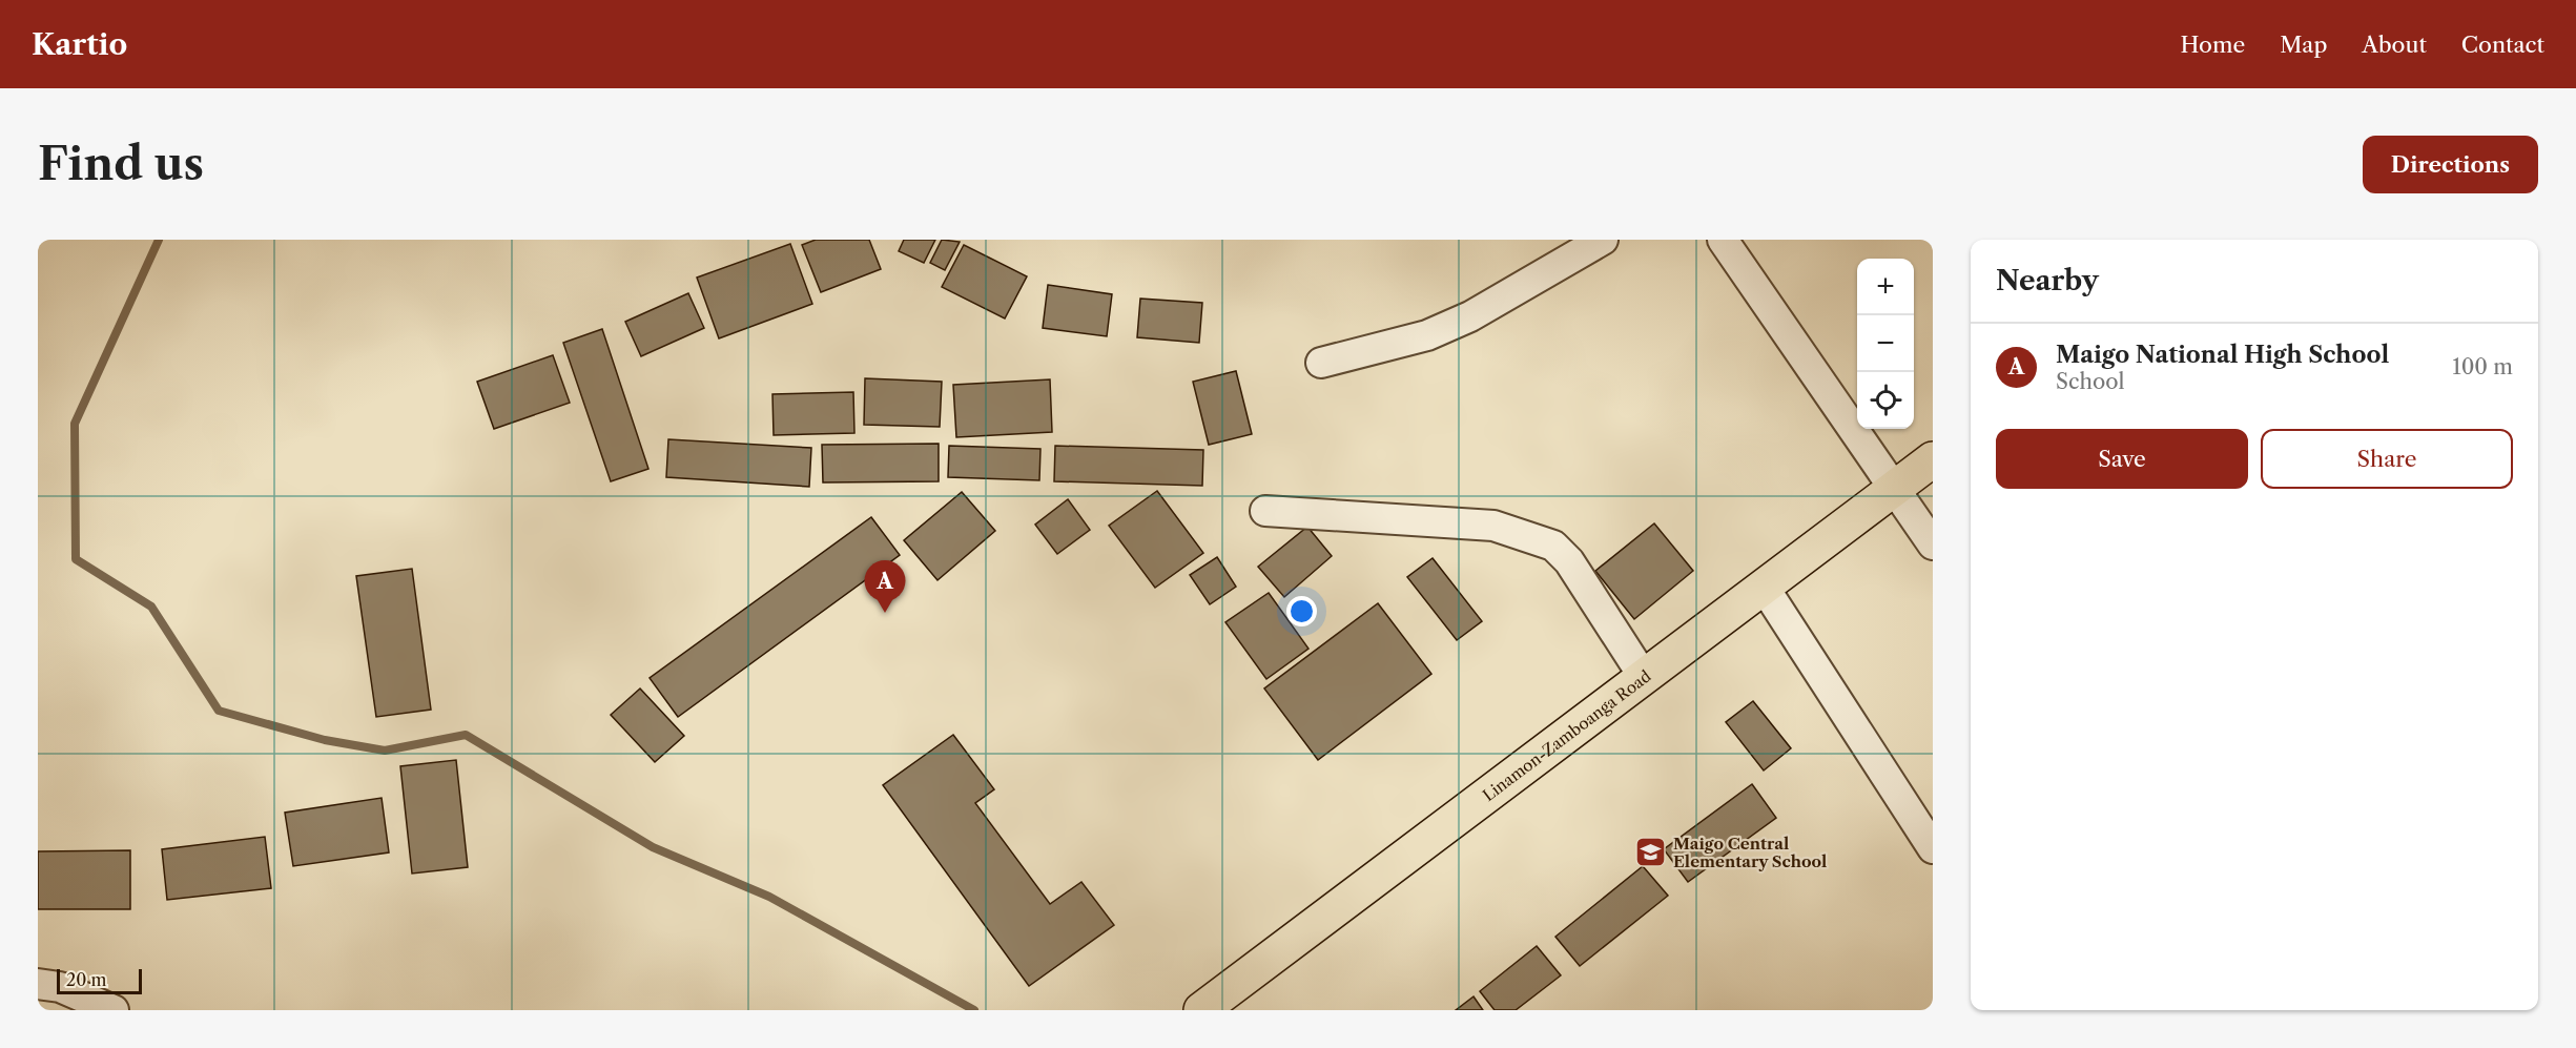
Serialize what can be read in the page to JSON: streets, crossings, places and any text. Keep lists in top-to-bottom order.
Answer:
{
  "streets": {
    "highway": ["Linamon-Zamboanga Road"]
  },
  "places": {
    "school or university": ["Maigo Central Elementary School"]
  },
  "scale_bar": "20 m",
  "page": {
    "header": "Kartio",
    "nav": [
      "Home",
      "Map",
      "About",
      "Contact"
    ],
    "buttons": [
      "Directions",
      ["Save", "Share"]
    ],
    "title": "Find us",
    "heading": "Nearby",
    "map_buttons": ["+", "−"],
    "list": [
      {
        "mark": "A",
        "name": "Maigo National High School",
        "note": "School",
        "value": "100 m"
      }
    ],
    "pins": "A",
    "scale": "20 m"
  }
}
